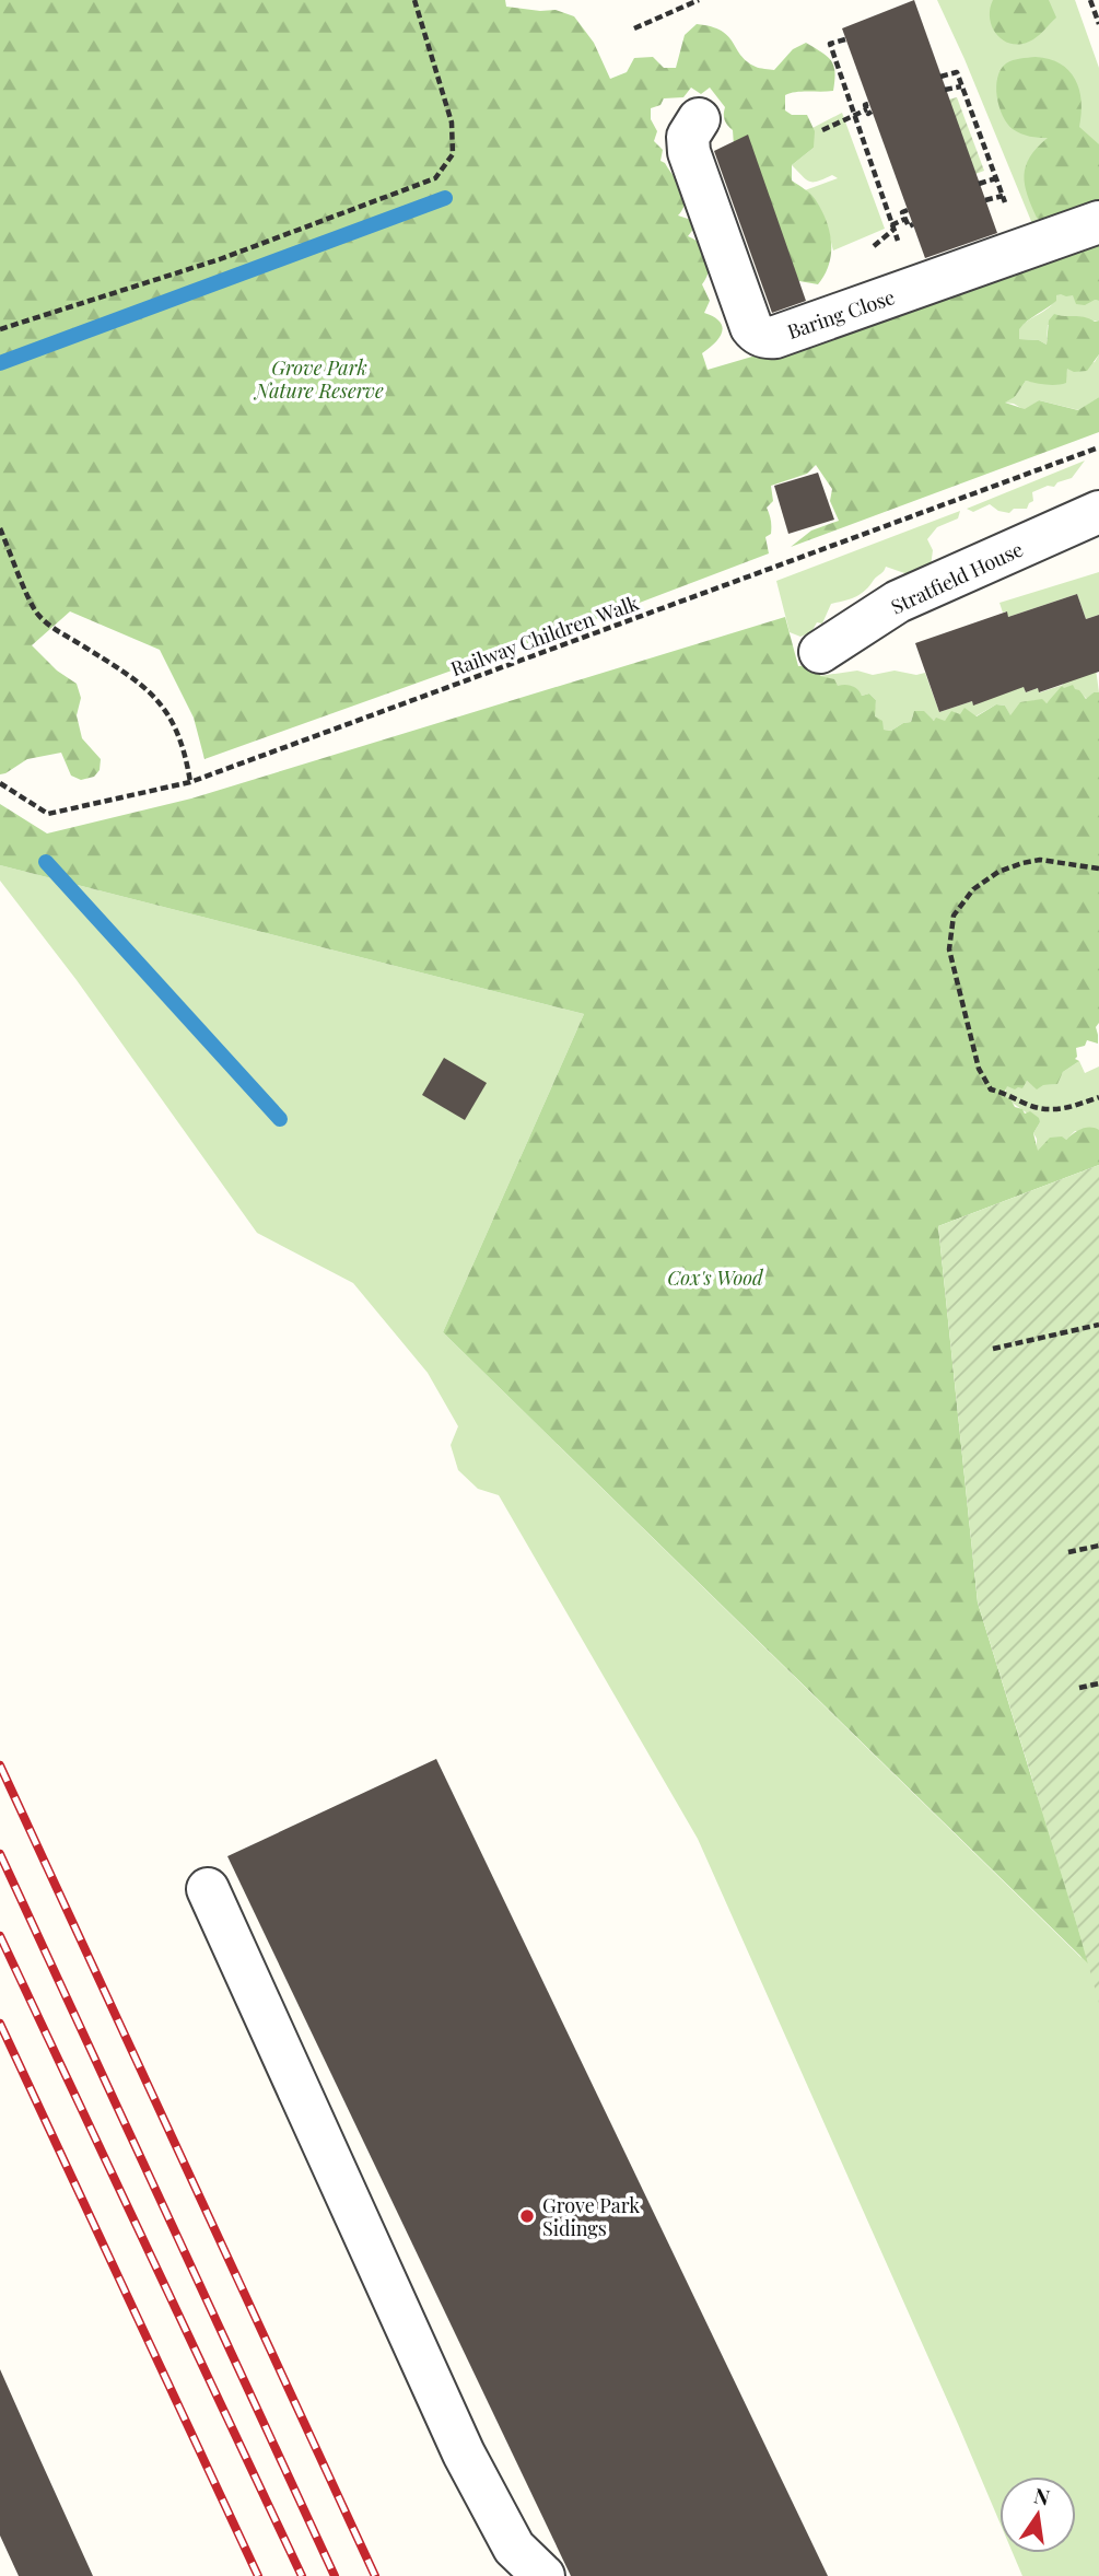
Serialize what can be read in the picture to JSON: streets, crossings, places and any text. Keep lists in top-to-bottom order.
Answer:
{
  "streets": {
    "street": ["Baring Close", "Stratfield House"],
    "path": ["Railway Children Walk"]
  },
  "parks": ["Grove Park Nature Reserve", "Cox's Wood"],
  "places": ["Grove Park Sidings"],
  "north": "top"
}
